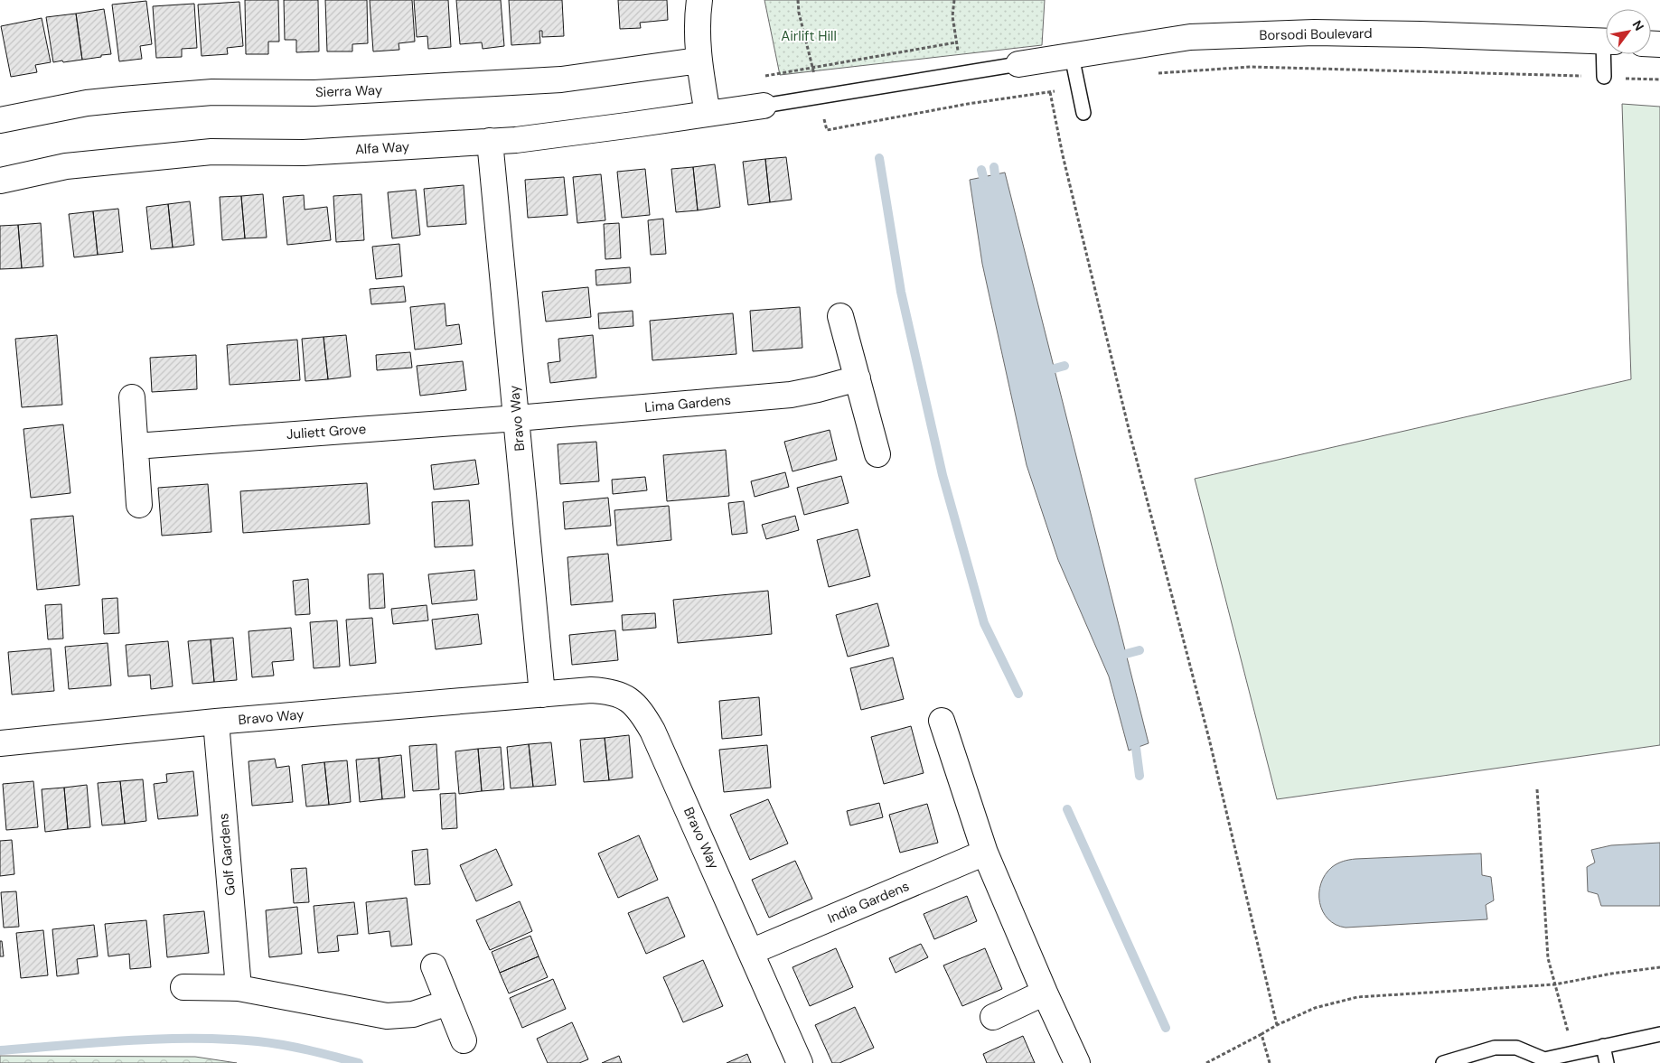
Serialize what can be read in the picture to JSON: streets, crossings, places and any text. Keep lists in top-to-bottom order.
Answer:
{
  "streets": {
    "street": [
      "Borsodi Boulevard",
      "Sierra Way",
      "Alfa Way",
      "Lima Gardens",
      "Bravo Way",
      "Juliett Grove",
      "Golf Gardens",
      "India Gardens"
    ]
  },
  "crossings": [
    ["Alfa Way", "Bravo Way"],
    ["Lima Gardens", "Bravo Way"],
    ["Lima Gardens", "Juliett Grove"],
    ["Bravo Way", "Juliett Grove"],
    ["Bravo Way", "Golf Gardens"],
    ["Bravo Way", "India Gardens"]
  ],
  "parks": ["Airlift Hill"],
  "north": "top right"
}
